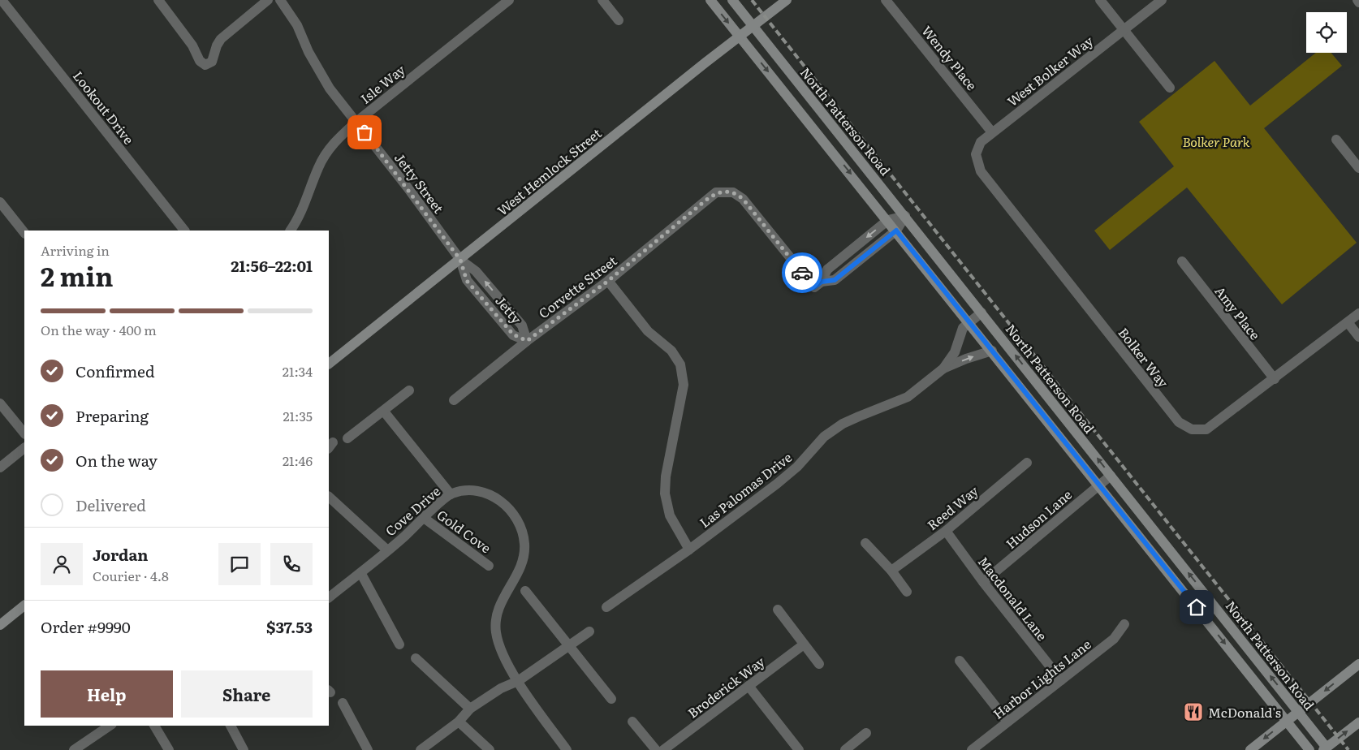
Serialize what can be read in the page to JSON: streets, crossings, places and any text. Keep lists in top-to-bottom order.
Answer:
{
  "streets": {
    "street": [
      "Wendy Place",
      "West Bolker Way",
      "Isle Way",
      "Lookout Drive",
      "North Patterson Road",
      "West Hemlock Street",
      "Jetty Street",
      "Corvette Street",
      "Jetty",
      "Amy Place",
      "Bolker Way",
      "Las Palomas Drive",
      "Reed Way",
      "Cove Drive",
      "Hudson Lane",
      "Gold Cove",
      "Macdonald Lane",
      "Harbor Lights Lane",
      "Broderick Way"
    ]
  },
  "crossings": [
    ["Wendy Place", "West Bolker Way"],
    ["Wendy Place", "Bolker Way"],
    ["West Bolker Way", "Bolker Way"],
    ["Isle Way", "Jetty Street"],
    ["North Patterson Road", "West Hemlock Street"],
    ["North Patterson Road", "Las Palomas Drive"],
    ["North Patterson Road", "Hudson Lane"],
    ["West Hemlock Street", "Jetty Street"],
    ["West Hemlock Street", "Jetty"],
    ["Jetty Street", "Jetty"],
    ["Corvette Street", "Jetty"],
    ["Amy Place", "Bolker Way"],
    ["Reed Way", "Macdonald Lane"],
    ["Cove Drive", "Gold Cove"],
    ["Hudson Lane", "Macdonald Lane"],
    ["Macdonald Lane", "Harbor Lights Lane"]
  ],
  "parks": ["Bolker Park"],
  "places": {
    "restaurant": ["McDonald's"]
  },
  "page": {
    "heading": ["2 min", "Arriving in", "21:56–22:01"],
    "panel": [
      "Jordan",
      "Courier · 4.8",
      "Order #9990",
      "$37.53"
    ],
    "bar": "On the way · 400 m",
    "list": [
      ["Confirmed", "21:34"],
      ["Preparing", "21:35"],
      ["On the way", "21:46"],
      "Delivered"
    ],
    "buttons": ["Help", "Share"]
  }
}
